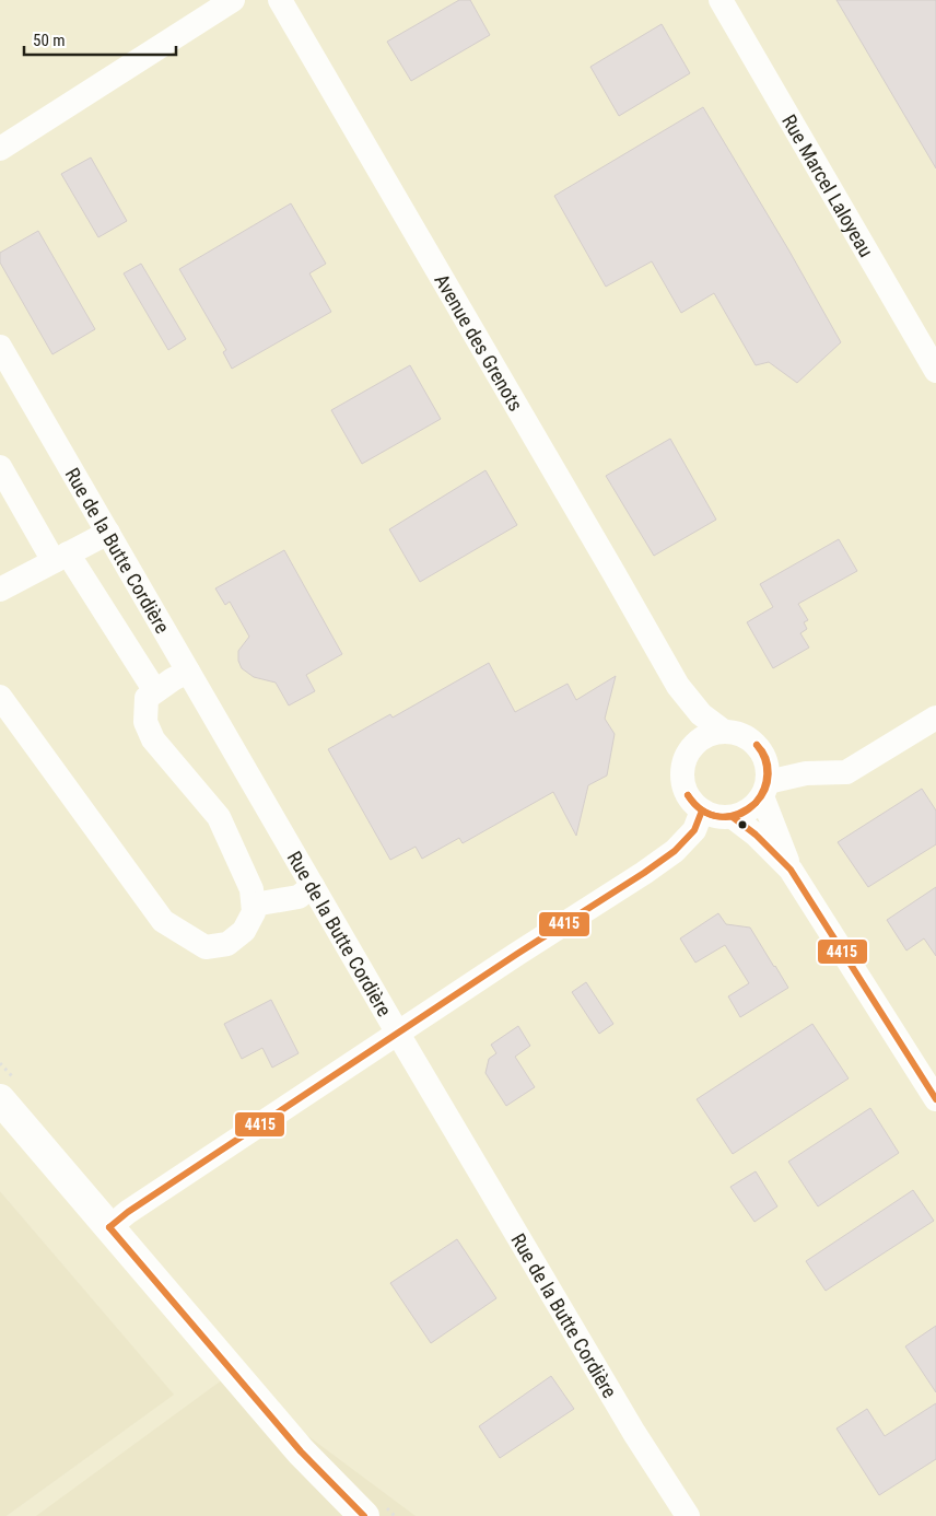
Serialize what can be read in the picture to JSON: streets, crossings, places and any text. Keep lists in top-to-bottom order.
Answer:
{
  "streets": {
    "street": ["Rue Marcel Laloyeau", "Avenue des Grenots", "Rue de la Butte Cordière"]
  },
  "lines": ["transit line 4415"],
  "scale_bar": "50 m"
}
